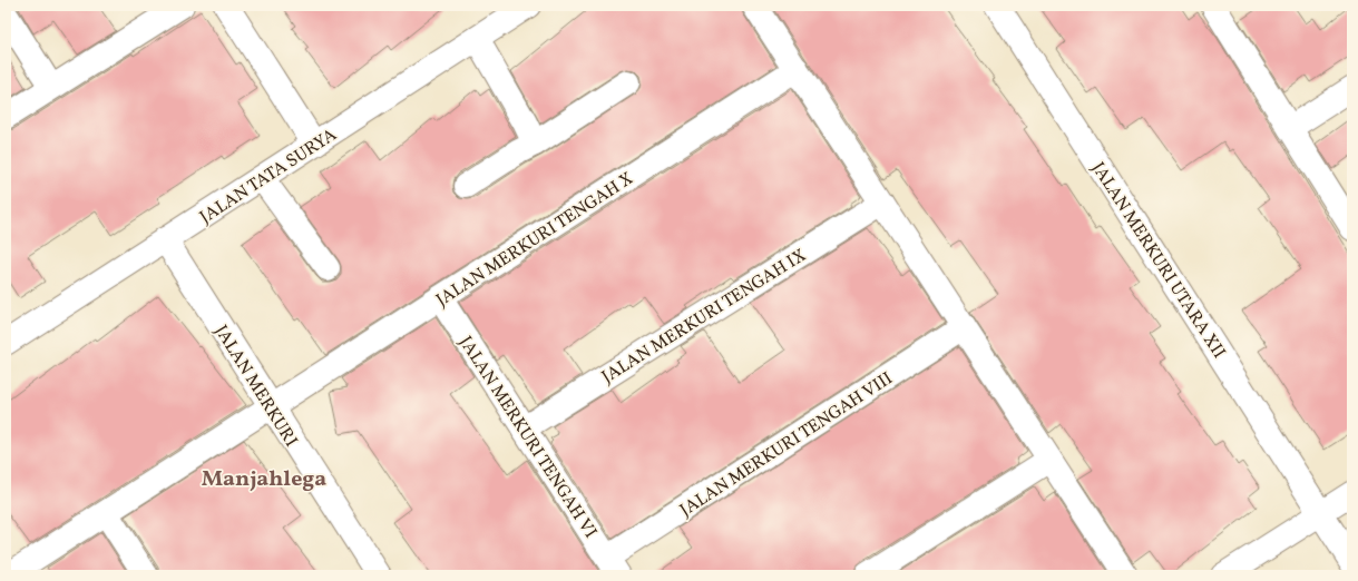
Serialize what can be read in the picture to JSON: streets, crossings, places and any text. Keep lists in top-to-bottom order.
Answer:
{
  "streets": {
    "street": [
      "JALAN TATA SURYA",
      "JALAN MERKURI TENGAH X",
      "JALAN MERKURI UTARA XII",
      "JALAN MERKURI TENGAH IX",
      "JALAN MERKURI",
      "JALAN MERKURI TENGAH VI",
      "JALAN MERKURI TENGAH VIII"
    ]
  },
  "crossings": [
    ["JALAN TATA SURYA", "JALAN MERKURI"],
    ["JALAN MERKURI TENGAH X", "JALAN MERKURI"],
    ["JALAN MERKURI TENGAH X", "JALAN MERKURI TENGAH VI"],
    ["JALAN MERKURI TENGAH IX", "JALAN MERKURI TENGAH VI"],
    ["JALAN MERKURI TENGAH VI", "JALAN MERKURI TENGAH VIII"]
  ],
  "districts": ["Manjahlega"]
}
